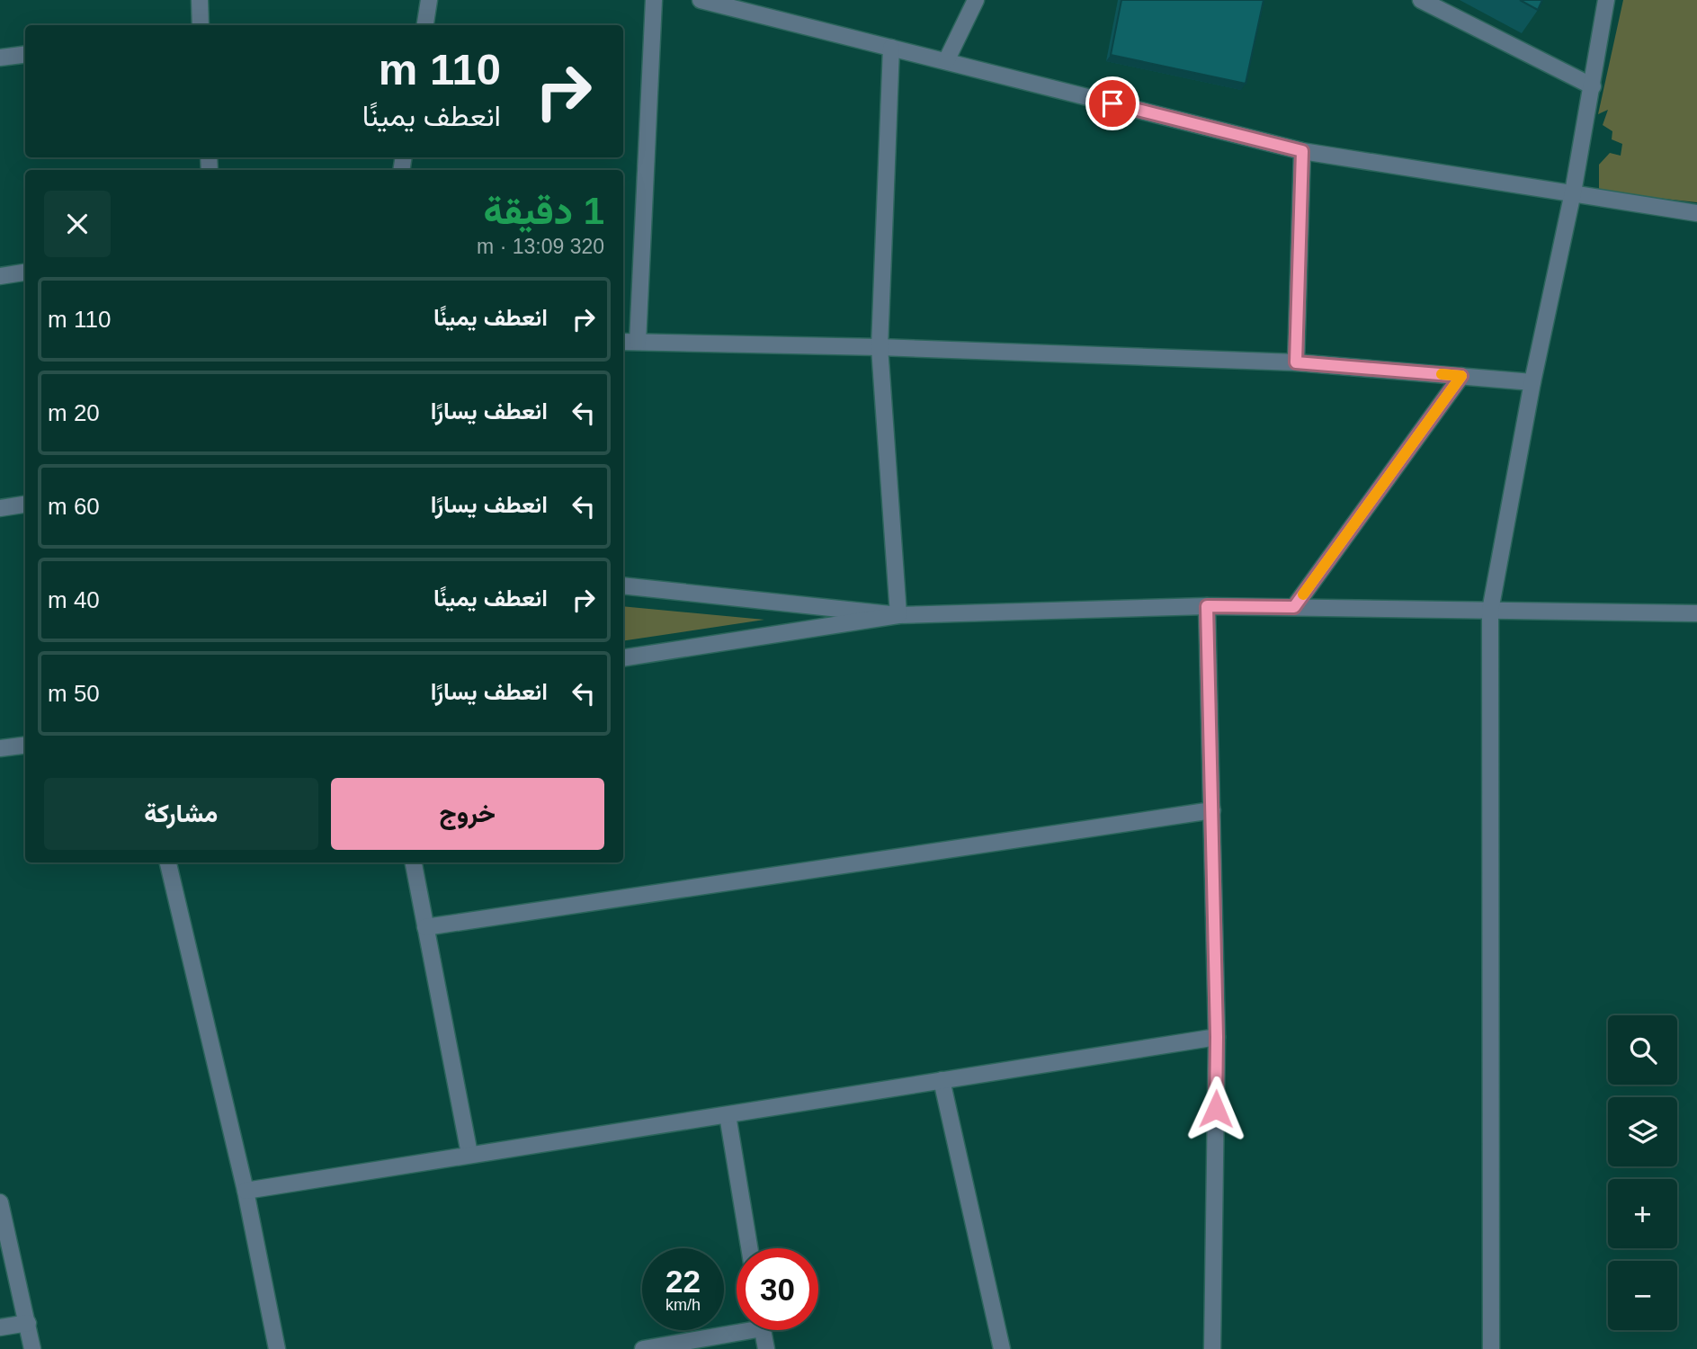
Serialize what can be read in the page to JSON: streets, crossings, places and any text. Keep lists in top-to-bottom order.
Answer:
{
  "page": {
    "turn": ["110 m", "انعطف يمينًا"],
    "heading": ["1 دقيقة", "320 m · 13:09"],
    "list": [
      {
        "name": "انعطف يمينًا",
        "value": "110 m"
      },
      {
        "name": "انعطف يسارًا",
        "value": "20 m"
      },
      {
        "name": "انعطف يسارًا",
        "value": "60 m"
      },
      {
        "name": "انعطف يمينًا",
        "value": "40 m"
      },
      {
        "name": "انعطف يسارًا",
        "value": "50 m"
      }
    ],
    "buttons": ["خروج", "مشاركة"],
    "map_buttons": ["+", "−"],
    "speed": "22 km/h",
    "limit": "30"
  }
}
